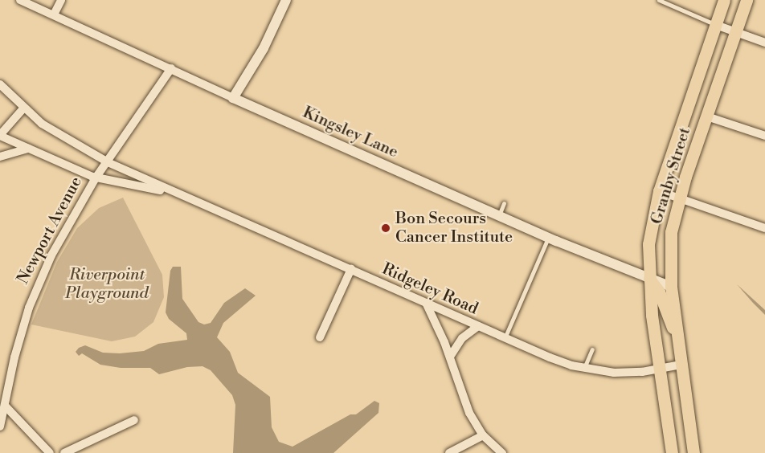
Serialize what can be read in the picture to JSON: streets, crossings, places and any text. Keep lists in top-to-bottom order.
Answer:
{
  "streets": {
    "main road": ["Granby Street"],
    "street": ["Kingsley Lane", "Newport Avenue", "Ridgeley Road"]
  },
  "crossings": [
    ["Kingsley Lane", "Granby Street"],
    ["Kingsley Lane", "Newport Avenue"],
    ["Granby Street", "Ridgeley Road"],
    ["Newport Avenue", "Ridgeley Road"]
  ],
  "parks": ["Riverpoint Playground"],
  "places": ["Bon Secours Cancer Institute"]
}
